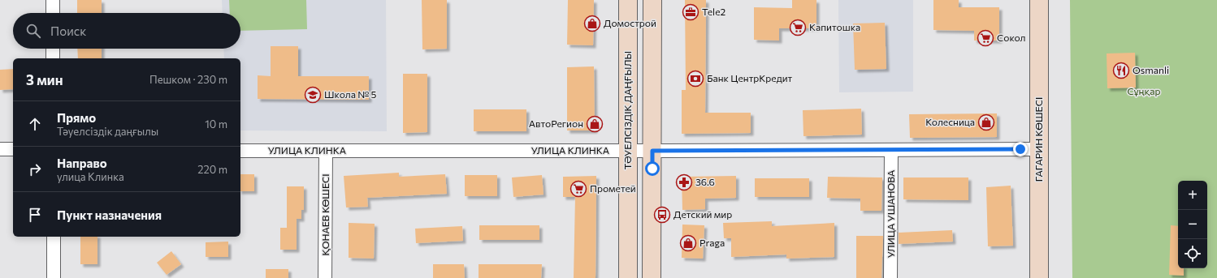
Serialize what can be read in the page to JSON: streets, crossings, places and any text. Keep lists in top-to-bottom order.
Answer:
{
  "streets": {
    "street": [
      "ТӘУЕЛСІЗДІК ДАҢҒЫЛЫ",
      "ГАГАРИН КӨШЕСІ",
      "УЛИЦА КЛИНКА",
      "УЛИЦА УШАНОВА",
      "ҚОНАЕВ КӨШЕСІ"
    ]
  },
  "crossings": [
    ["ТӘУЕЛСІЗДІК ДАҢҒЫЛЫ", "УЛИЦА КЛИНКА"],
    ["ГАГАРИН КӨШЕСІ", "УЛИЦА КЛИНКА"],
    ["УЛИЦА КЛИНКА", "УЛИЦА УШАНОВА"],
    ["УЛИЦА КЛИНКА", "ҚОНАЕВ КӨШЕСІ"]
  ],
  "parks": ["Сұңқар"],
  "places": {
    "office": ["Tele2"],
    "shop": [
      "Домострой",
      "Колесница",
      "АвтоРегион",
      "Praga"
    ],
    "supermarket": ["Капитошка", "Сокол", "Прометей"],
    "restaurant": ["Osmanli"],
    "bank": ["Банк ЦентрКредит"],
    "school or university": ["Школа № 5"],
    "pharmacy": ["36.6"],
    "bus stop": ["Детский мир"]
  },
  "page": {
    "search": "Поиск",
    "heading": ["3 мин", "Пешком · 230 m"],
    "list": [
      ["Прямо", "Тәуелсіздік даңғылы", "10 m"],
      ["Направо", "улица Клинка", "220 m"],
      "Пункт назначения"
    ],
    "map_buttons": ["+", "−"]
  }
}
